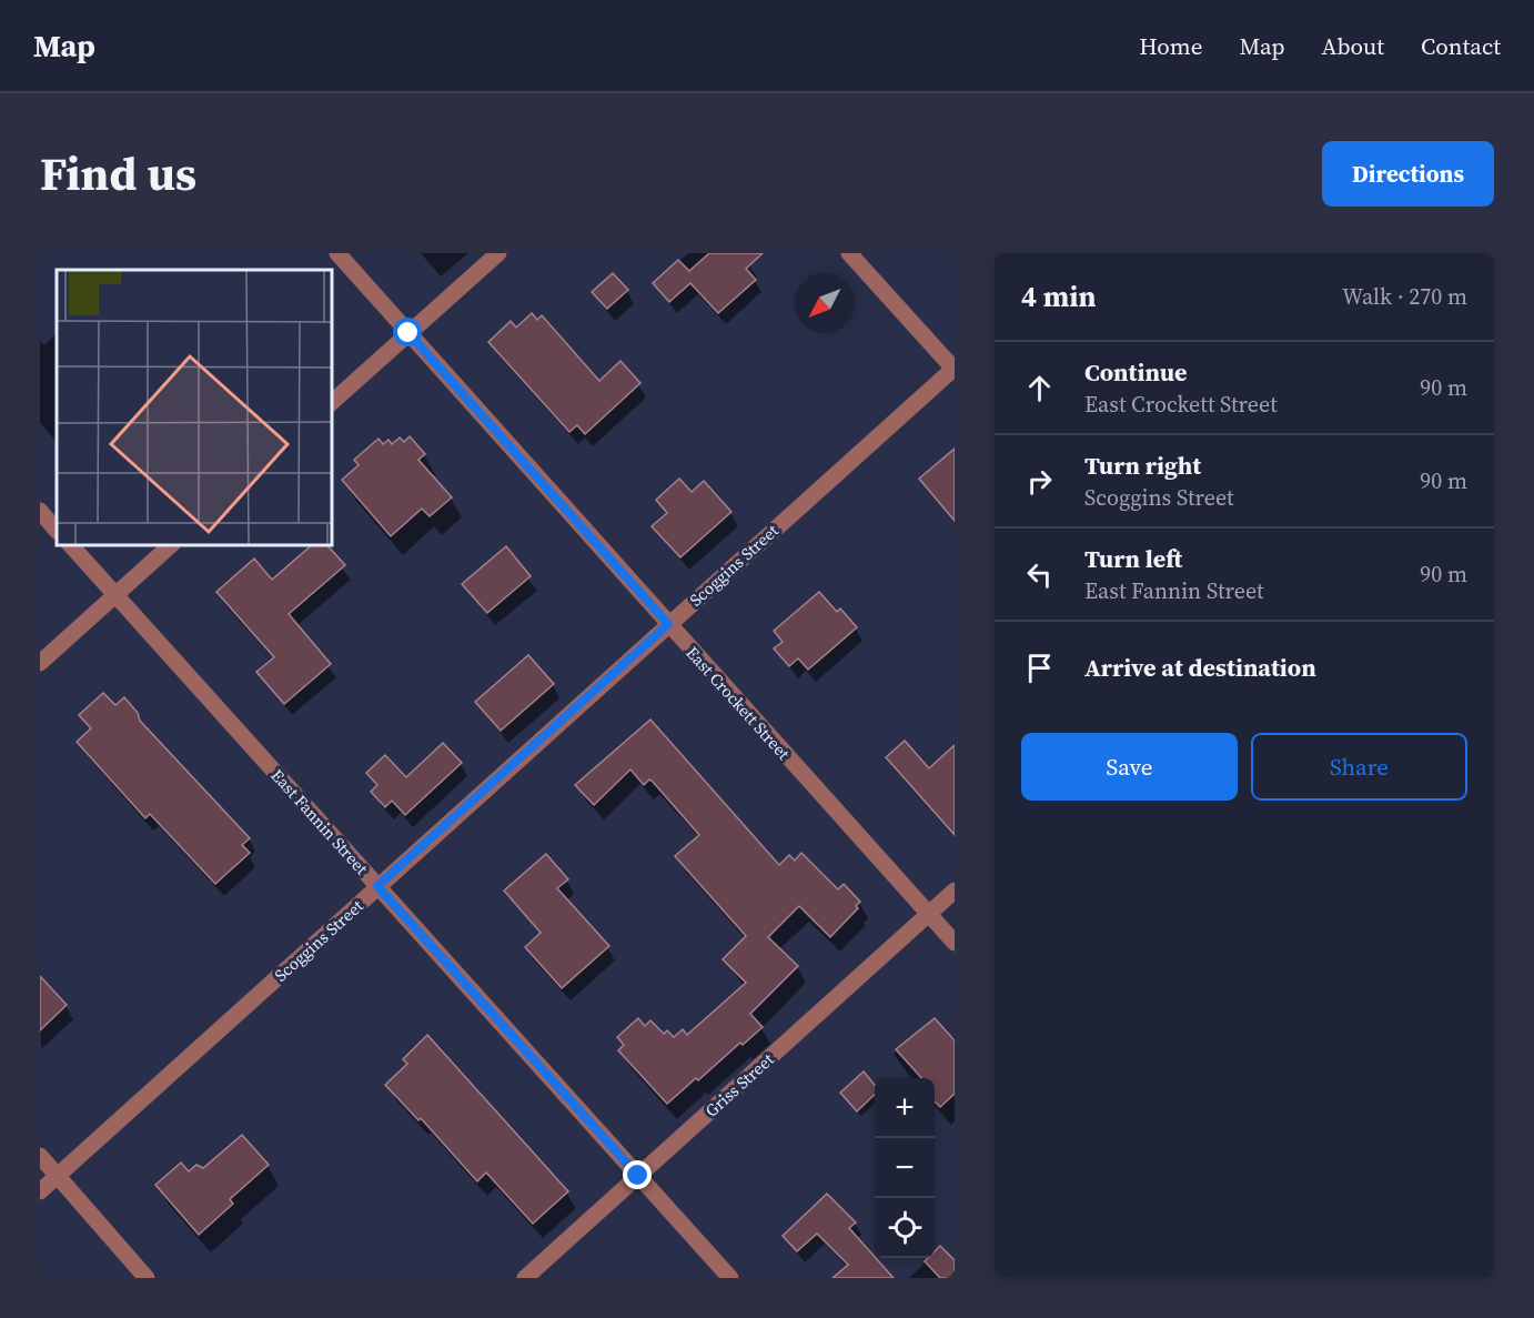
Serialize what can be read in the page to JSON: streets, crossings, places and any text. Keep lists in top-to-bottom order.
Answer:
{
  "streets": {
    "street": [
      "Scoggins Street",
      "East Crockett Street",
      "East Fannin Street",
      "Griss Street"
    ]
  },
  "crossings": [
    ["Scoggins Street", "East Crockett Street"],
    ["Scoggins Street", "East Fannin Street"],
    ["East Crockett Street", "Griss Street"],
    ["East Fannin Street", "Griss Street"]
  ],
  "north": "bottom left",
  "page": {
    "header": "Map",
    "nav": [
      "Home",
      "Map",
      "About",
      "Contact"
    ],
    "title": "Find us",
    "buttons": [
      "Directions",
      ["Save", "Share"]
    ],
    "heading": ["4 min", "Walk · 270 m"],
    "list": [
      ["Continue", "East Crockett Street", "90 m"],
      ["Turn right", "Scoggins Street", "90 m"],
      ["Turn left", "East Fannin Street", "90 m"],
      "Arrive at destination"
    ],
    "map_buttons": ["+", "−"]
  }
}
